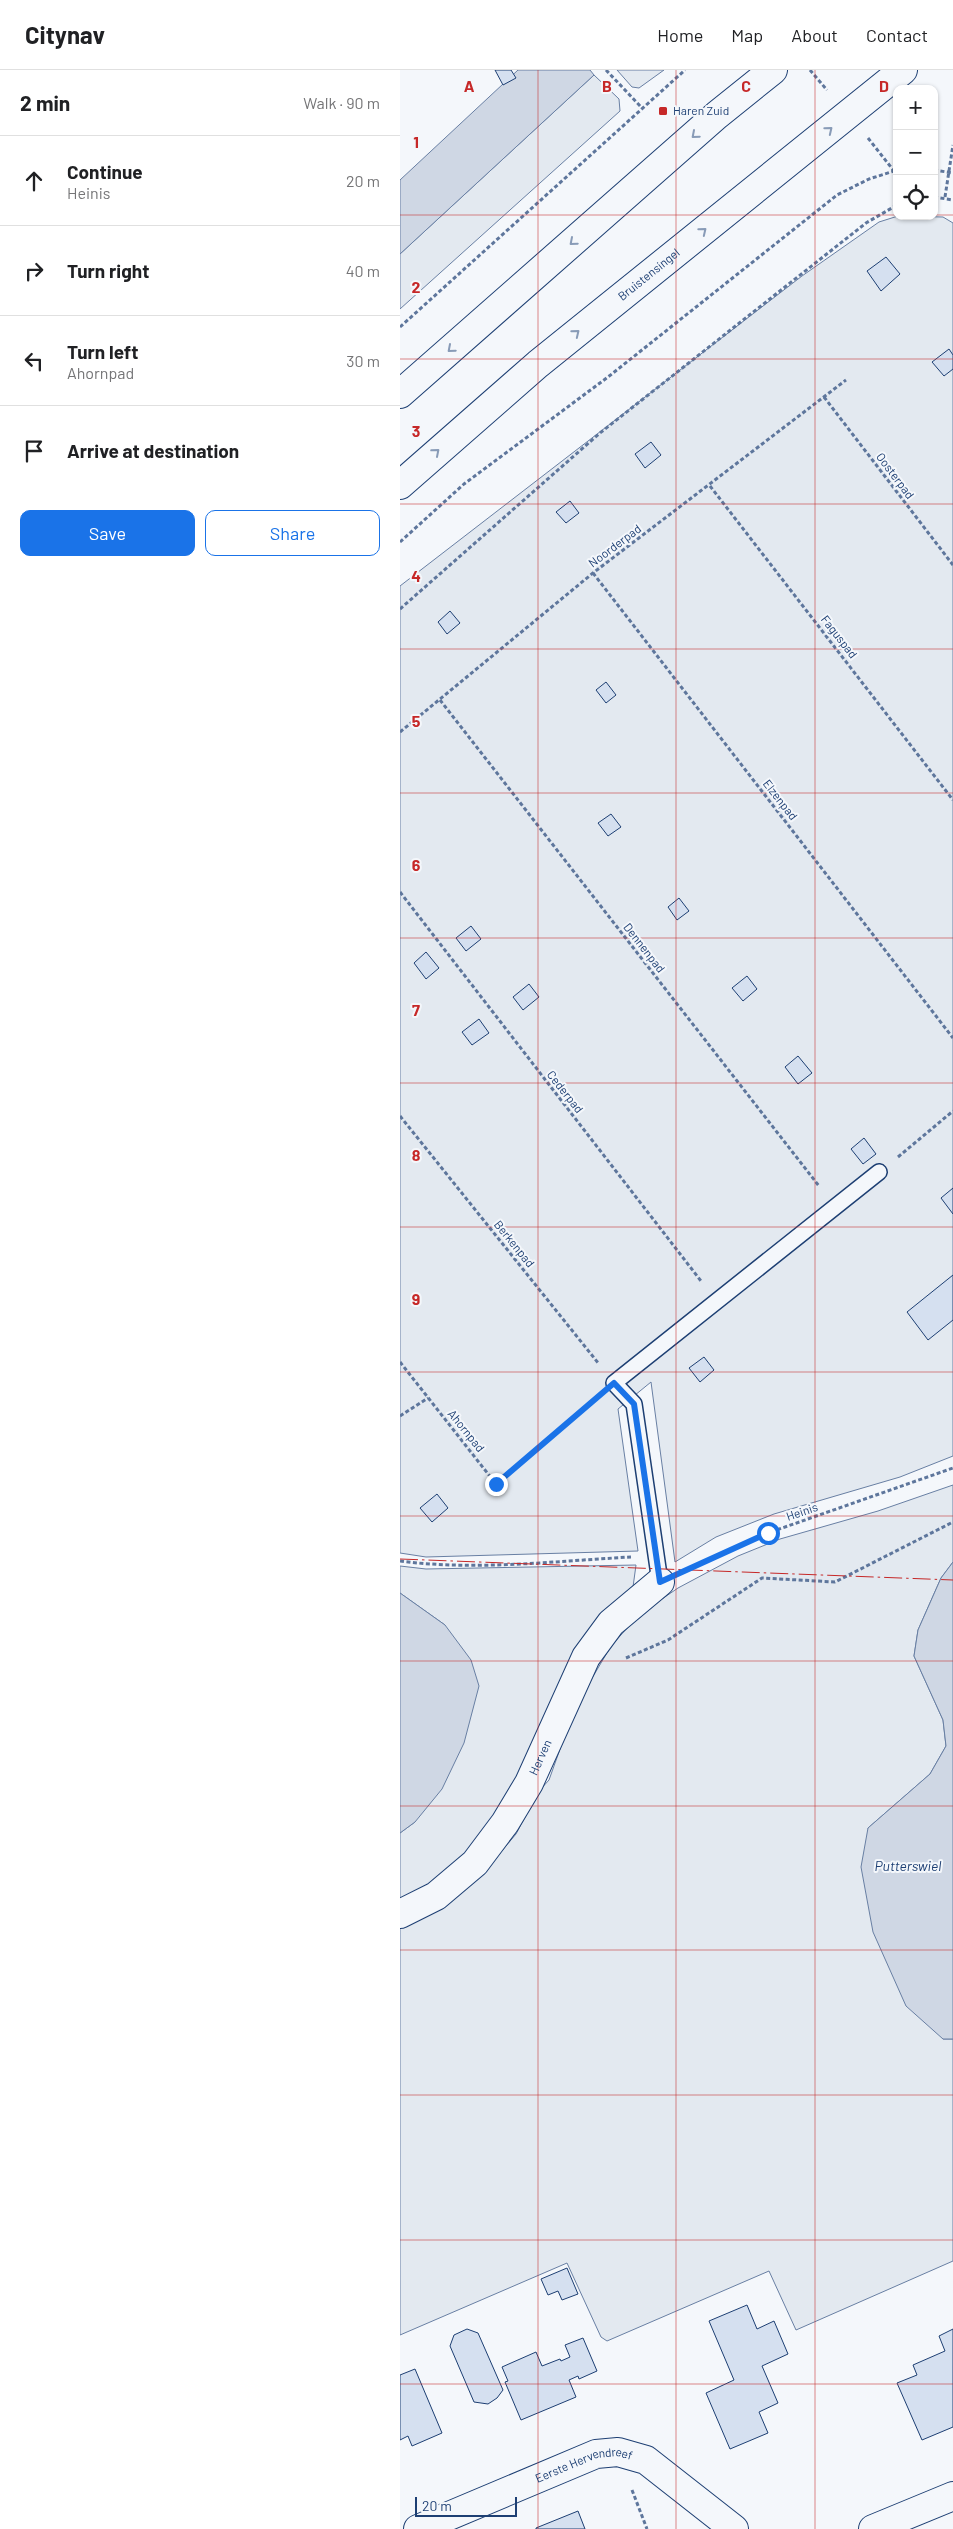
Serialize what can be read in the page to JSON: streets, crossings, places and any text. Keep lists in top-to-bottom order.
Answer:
{
  "streets": {
    "main road": ["Bruistensingel", "Herven", "Eerste Hervendreef"],
    "path": [
      "Oosterpad",
      "Noorderpad",
      "Faguspad",
      "Elzenpad",
      "Dennenpad",
      "Cederpad",
      "Berkenpad",
      "Ahornpad",
      "Heinis"
    ]
  },
  "crossings": [
    ["Oosterpad", "Noorderpad"],
    ["Noorderpad", "Faguspad"],
    ["Noorderpad", "Elzenpad"],
    ["Noorderpad", "Dennenpad"],
    ["Berkenpad", "Ahornpad"],
    ["Heinis", "Herven"]
  ],
  "water": ["Putterswiel"],
  "places": {
    "transit": ["Haren Zuid"]
  },
  "scale_bar": "20 m",
  "page": {
    "header": "Citynav",
    "nav": [
      "Home",
      "Map",
      "About",
      "Contact"
    ],
    "heading": ["2 min", "Walk · 90 m"],
    "map_buttons": ["+", "−"],
    "list": [
      ["Continue", "Heinis", "20 m"],
      ["Turn right", "40 m"],
      ["Turn left", "Ahornpad", "30 m"],
      "Arrive at destination"
    ],
    "buttons": ["Save", "Share"],
    "scale": "20 m"
  },
  "grid": {
    "columns": [
      "A",
      "B",
      "C",
      "D"
    ],
    "rows": [
      "1",
      "2",
      "3",
      "4",
      "5",
      "6",
      "7",
      "8",
      "9"
    ]
  }
}
